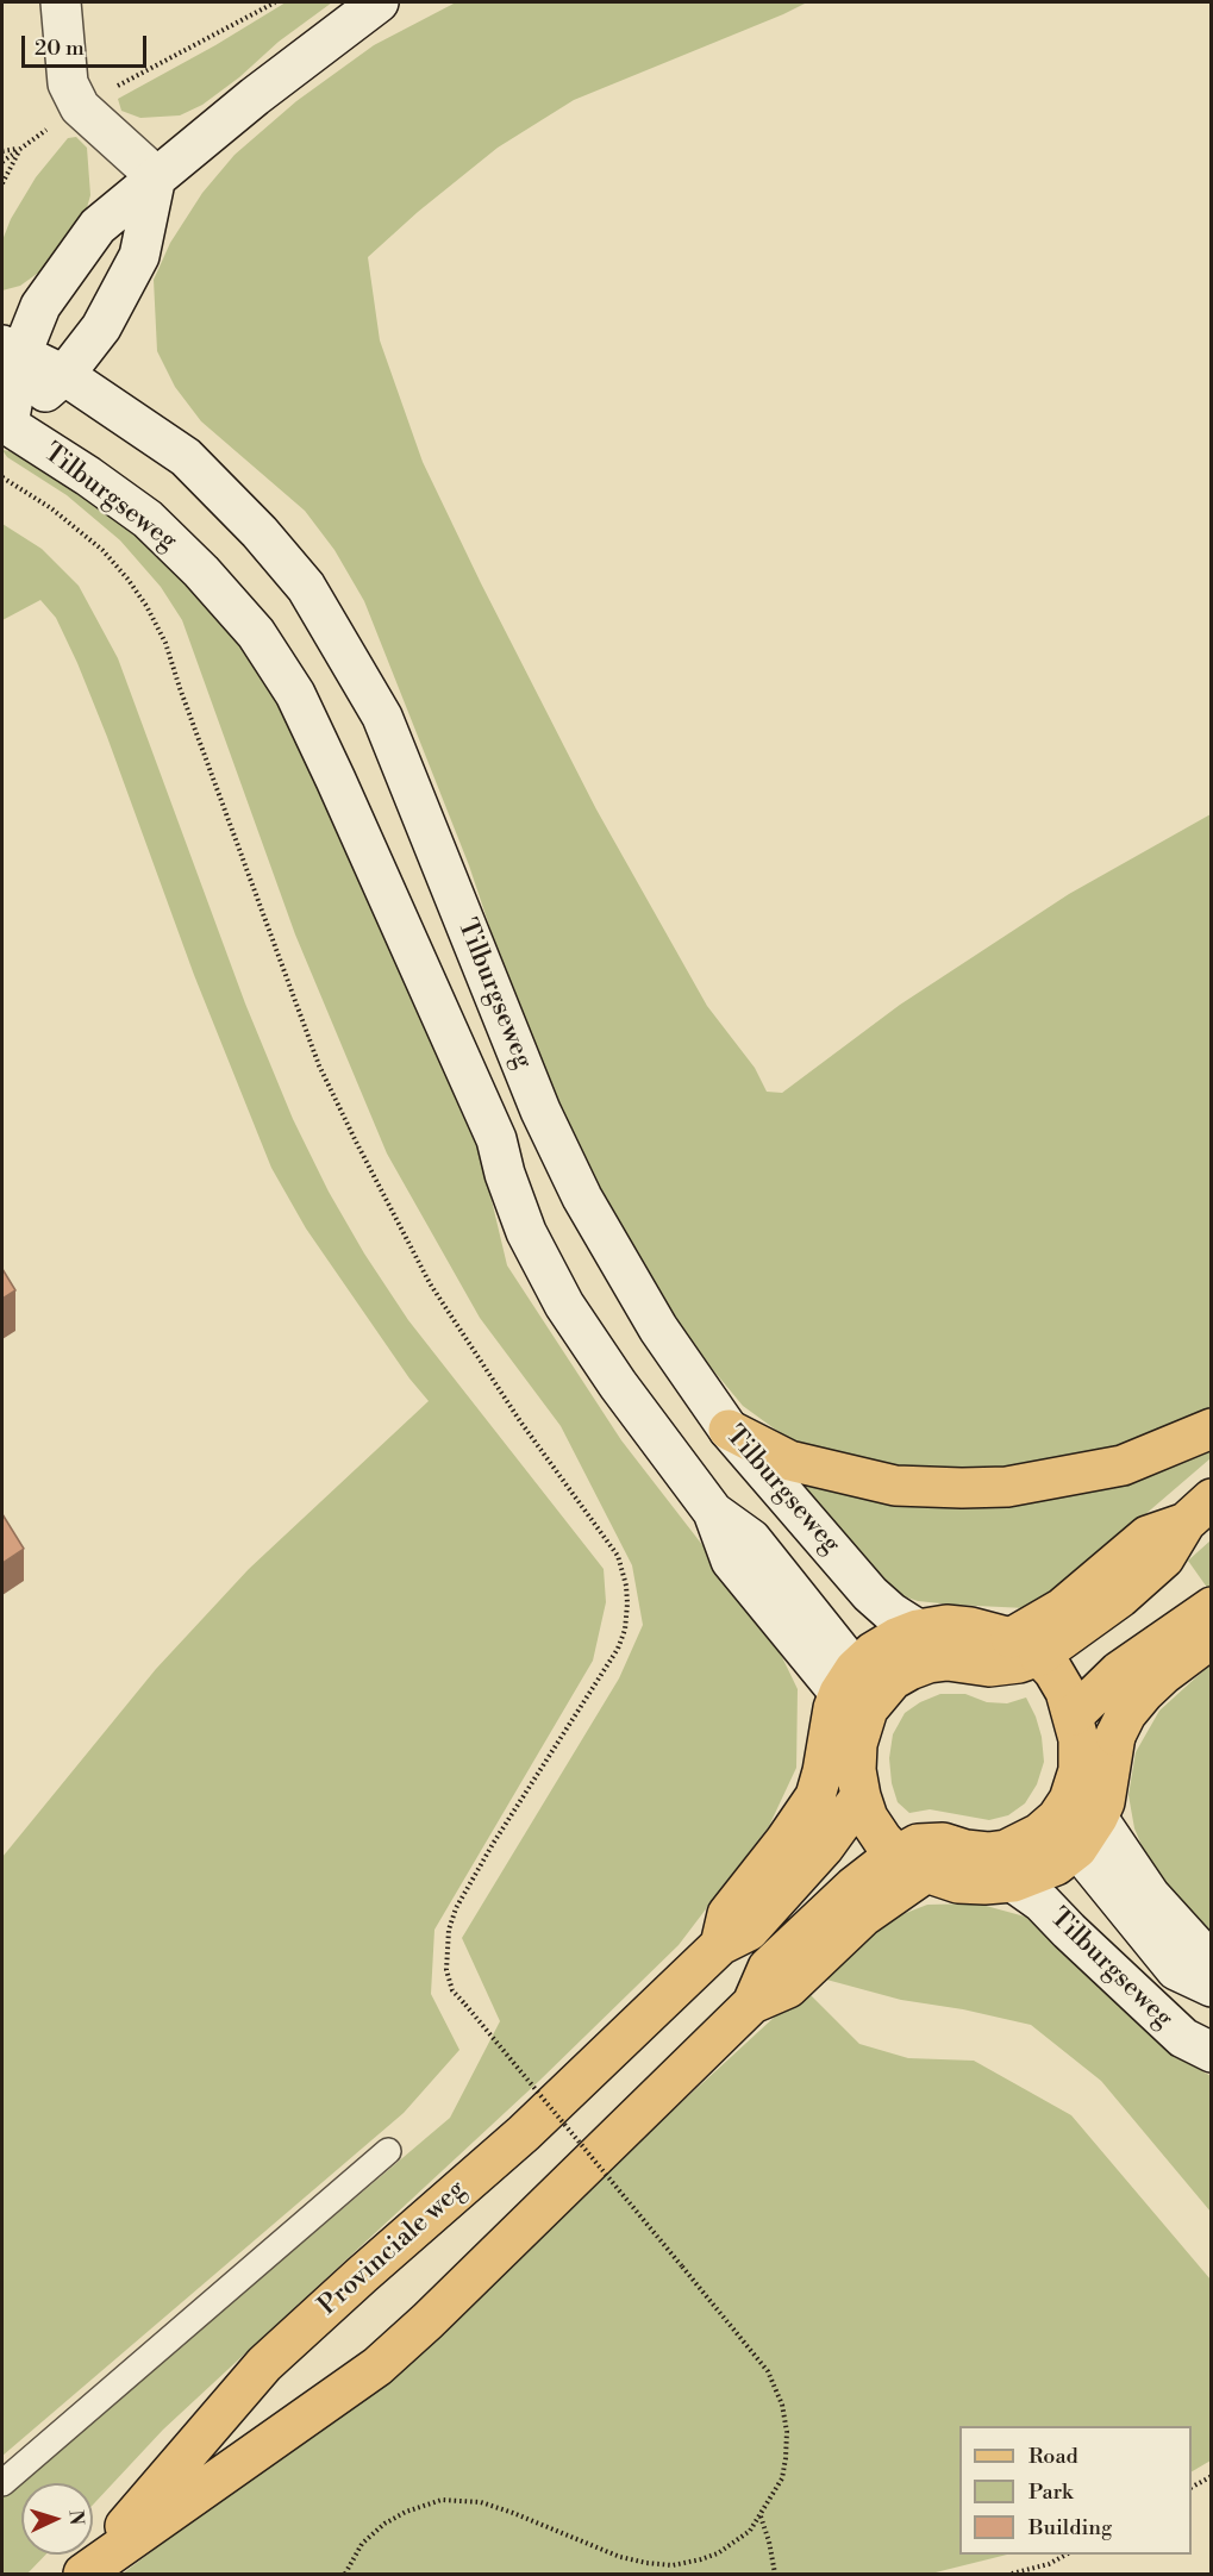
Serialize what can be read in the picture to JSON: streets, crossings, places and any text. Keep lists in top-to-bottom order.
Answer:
{
  "streets": {
    "main road": ["Provinciale weg"],
    "street": ["Tilburgseweg"]
  },
  "crossings": [
    ["Tilburgseweg", "Provinciale weg"]
  ],
  "legend": ["Road", "Park", "Building"],
  "scale_bar": "20 m",
  "north": "right"
}
